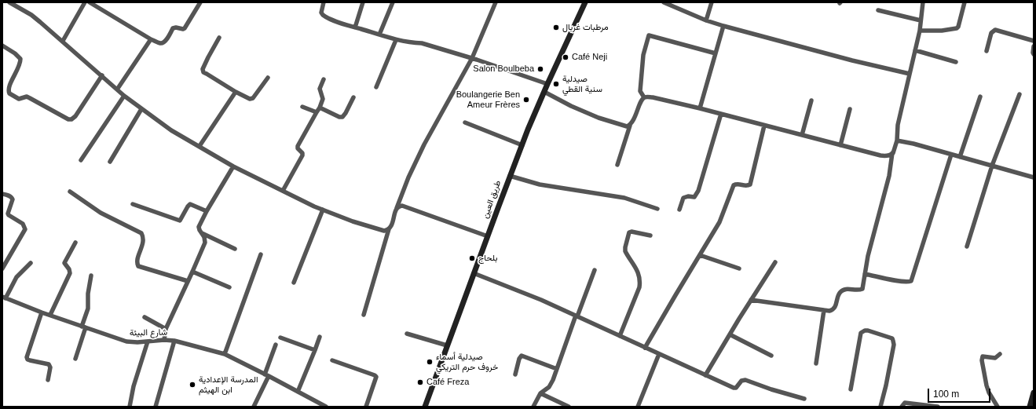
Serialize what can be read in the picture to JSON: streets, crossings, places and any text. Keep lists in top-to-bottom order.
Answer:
{
  "streets": {
    "main road": ["طريق العين"],
    "street": ["شارع البيئة"]
  },
  "places": [
    "مرطبات غربال",
    "Café Neji",
    "Salon Boulbeba",
    "صيدلية سنية القطي",
    "Boulangerie Ben Ameur Frères",
    "بلحاج",
    "صيدلية أسماء خروف حرم التريكي",
    "Café Freza",
    "المدرسة الإعدادية ابن الهيثم"
  ],
  "scale_bar": "100 m"
}
